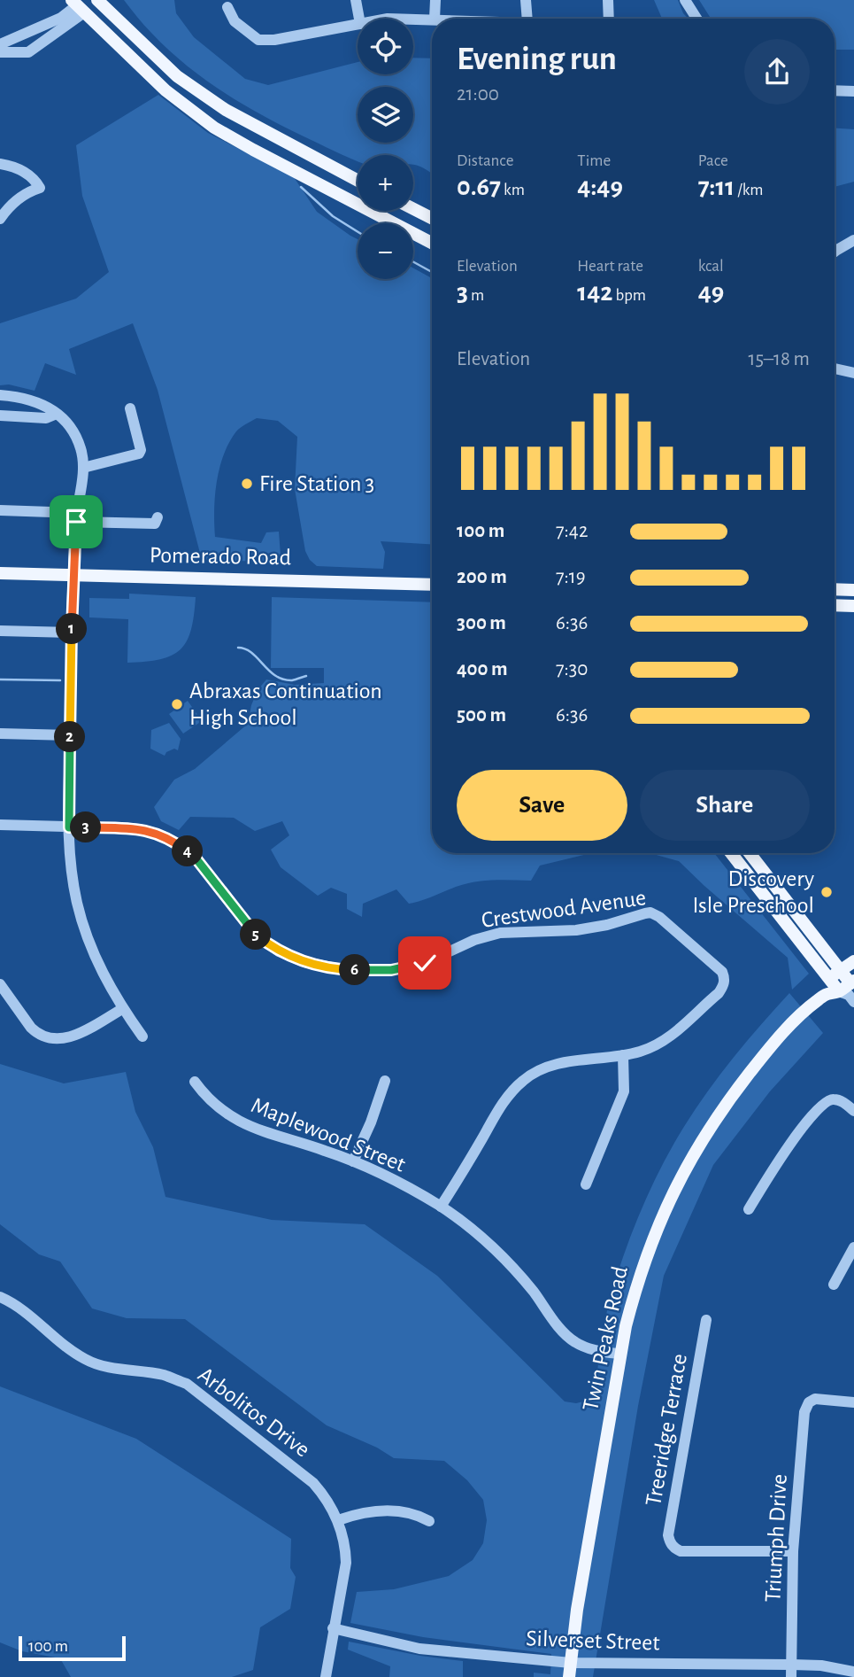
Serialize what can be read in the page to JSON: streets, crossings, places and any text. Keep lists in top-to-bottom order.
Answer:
{
  "streets": {
    "main road": ["Pomerado Road", "Twin Peaks Road"],
    "street": [
      "Crestwood Avenue",
      "Maplewood Street",
      "Arbolitos Drive",
      "Treeridge Terrace",
      "Triumph Drive",
      "Silverset Street"
    ]
  },
  "crossings": [
    ["Maplewood Street", "Twin Peaks Road"],
    ["Twin Peaks Road", "Silverset Street"],
    ["Arbolitos Drive", "Silverset Street"],
    ["Treeridge Terrace", "Triumph Drive"],
    ["Triumph Drive", "Silverset Street"]
  ],
  "places": ["Fire Station 3", "Abraxas Continuation High School", "Discovery Isle Preschool"],
  "scale_bar": "100 m",
  "page": {
    "map_buttons": ["+", "−"],
    "heading": ["Evening run", "21:00"],
    "stats": [
      ["Distance", "0.67 km"],
      ["Time", "4:49"],
      ["Pace", "7:11 /km"],
      ["Elevation", "3 m"],
      ["Heart rate", "142 bpm"],
      ["kcal", "49"]
    ],
    "chart": ["Elevation", "15–18 m"],
    "list": [
      {
        "name": "100 m",
        "note": "7:42"
      },
      {
        "name": "200 m",
        "note": "7:19"
      },
      {
        "name": "300 m",
        "note": "6:36"
      },
      {
        "name": "400 m",
        "note": "7:30"
      },
      {
        "name": "500 m",
        "note": "6:36"
      }
    ],
    "pins": [
      "1",
      "2",
      "3",
      "4",
      "5",
      "6"
    ],
    "buttons": ["Save", "Share"],
    "scale": "100 m"
  }
}
